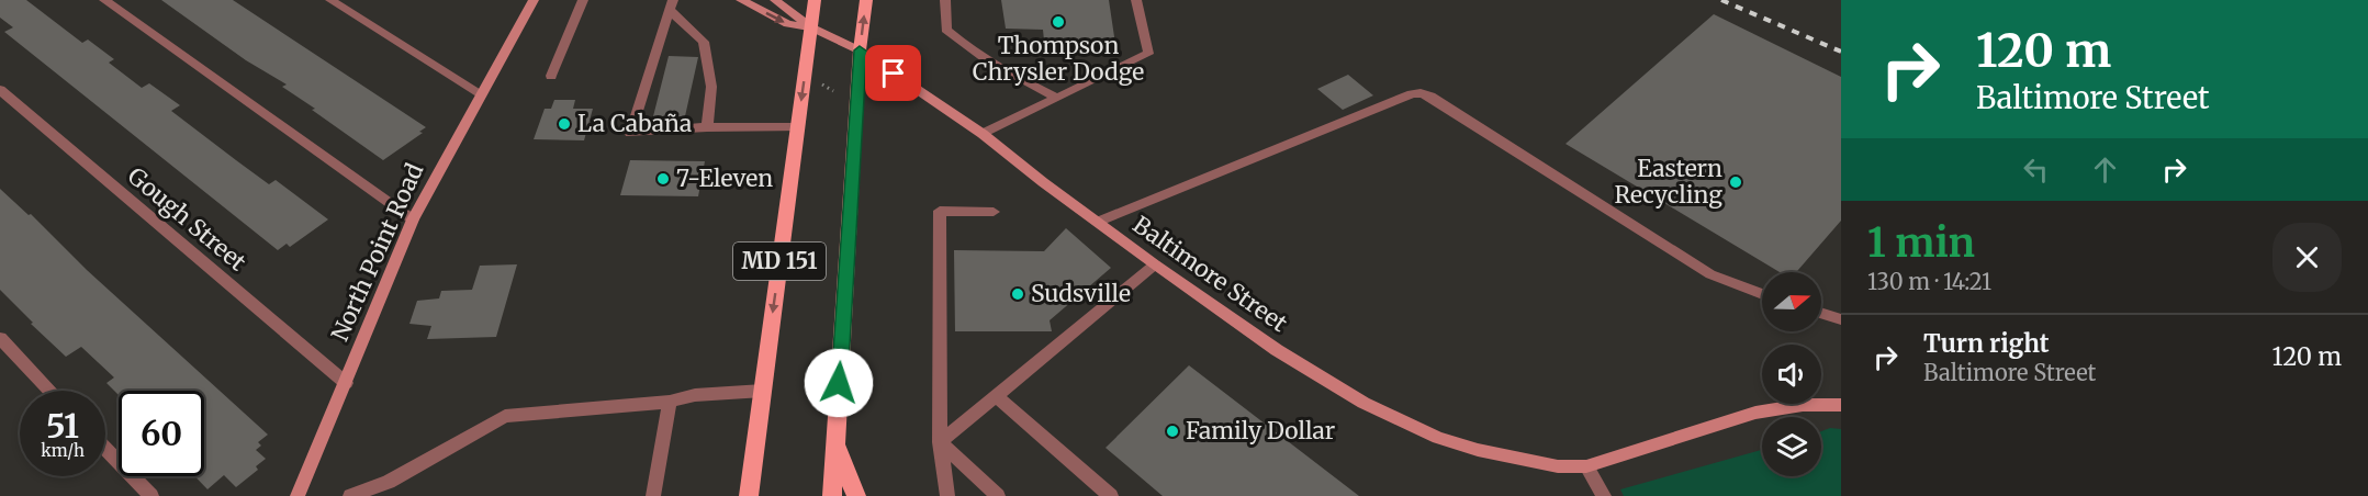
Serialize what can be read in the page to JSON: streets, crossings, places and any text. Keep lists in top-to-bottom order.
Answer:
{
  "streets": {
    "main road": ["MD 151"],
    "street": ["Gough Street", "North Point Road", "Baltimore Street"]
  },
  "crossings": [
    ["Gough Street", "North Point Road"],
    ["MD 151", "Baltimore Street"]
  ],
  "places": [
    "Thompson Chrysler Dodge",
    "La Cabaña",
    "7-Eleven",
    "Eastern Recycling",
    "Sudsville",
    "Family Dollar"
  ],
  "north": "right",
  "page": {
    "turn": ["120 m", "Baltimore Street"],
    "heading": ["1 min", "130 m · 14:21"],
    "list": [
      {
        "name": "Turn right",
        "note": "Baltimore Street",
        "value": "120 m"
      }
    ],
    "speed": "51 km/h",
    "limit": "60"
  }
}
